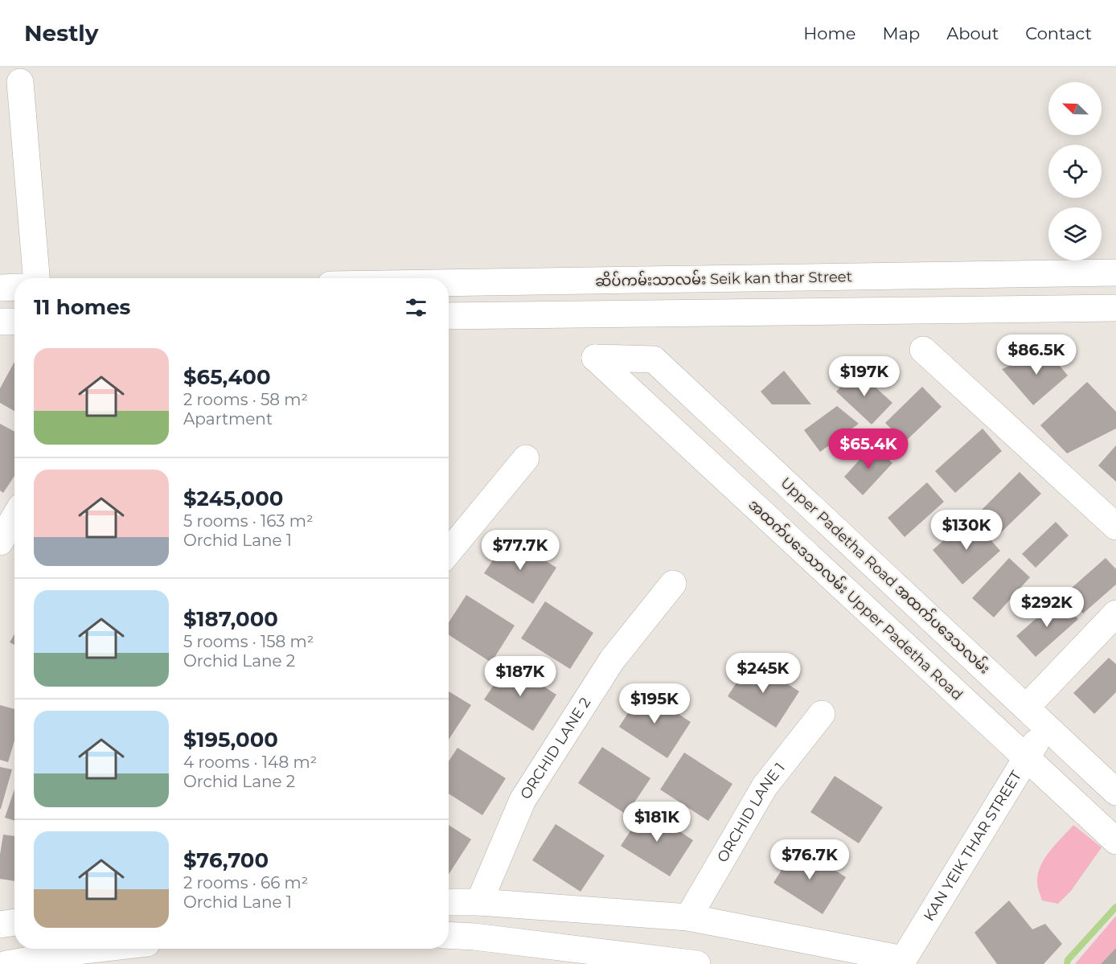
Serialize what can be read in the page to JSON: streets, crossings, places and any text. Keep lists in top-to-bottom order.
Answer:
{
  "streets": {
    "street": [
      "ဆိပ်ကမ်းသာလမ်း Seik kan thar Street",
      "Upper Padetha Road အထက်ပဒေသလမ်း",
      "အထက်ပဒေသာလမ်း Upper Padetha Road",
      "ORCHID LANE 2",
      "ORCHID LANE 1",
      "KAN YEIK THAR STREET"
    ]
  },
  "crossings": [
    ["Upper Padetha Road အထက်ပဒေသလမ်း", "အထက်ပဒေသာလမ်း Upper Padetha Road"],
    ["Upper Padetha Road အထက်ပဒေသလမ်း", "KAN YEIK THAR STREET"],
    ["အထက်ပဒေသာလမ်း Upper Padetha Road", "KAN YEIK THAR STREET"]
  ],
  "north": "top left",
  "page": {
    "header": "Nestly",
    "nav": [
      "Home",
      "Map",
      "About",
      "Contact"
    ],
    "heading": "11 homes",
    "price": [
      "$86.5K",
      "$197K",
      "$65.4K",
      "$130K",
      "$77.7K",
      "$292K",
      "$245K",
      "$187K",
      "$195K",
      "$181K",
      "$76.7K"
    ],
    "list": [
      {
        "name": "$65,400",
        "note": "2 rooms · 58 m² · Apartment"
      },
      {
        "name": "$245,000",
        "note": "5 rooms · 163 m² · Orchid Lane 1"
      },
      {
        "name": "$187,000",
        "note": "5 rooms · 158 m² · Orchid Lane 2"
      },
      {
        "name": "$195,000",
        "note": "4 rooms · 148 m² · Orchid Lane 2"
      },
      {
        "name": "$76,700",
        "note": "2 rooms · 66 m² · Orchid Lane 1"
      }
    ]
  }
}
